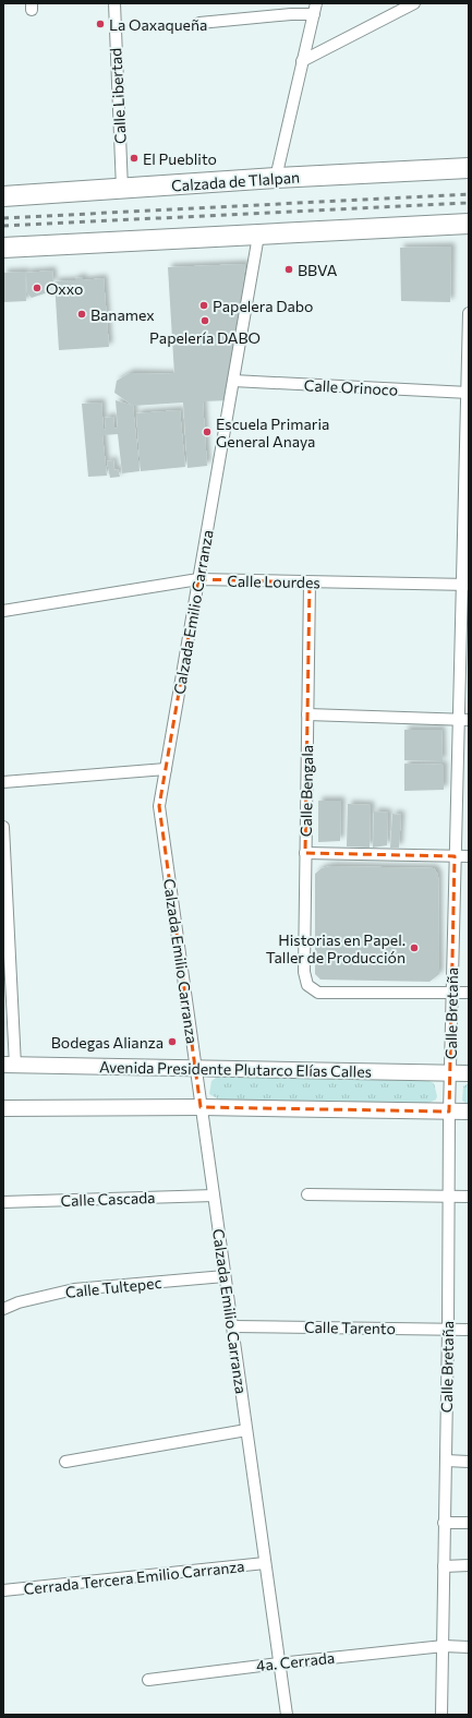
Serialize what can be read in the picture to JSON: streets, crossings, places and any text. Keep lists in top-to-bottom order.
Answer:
{
  "streets": {
    "highway": ["Calzada de Tlalpan"],
    "main road": ["Avenida Presidente Plutarco Elías Calles"],
    "street": [
      "Calle Libertad",
      "Calle Orinoco",
      "Calle Lourdes",
      "Calzada Emilio Carranza",
      "Calle Bengala",
      "Calle Bretaña",
      "Calle Cascada",
      "Calle Tultepec",
      "Calle Tarento",
      "Cerrada Tercera Emilio Carranza",
      "4a. Cerrada"
    ]
  },
  "crossings": [
    ["Calle Libertad", "Calzada de Tlalpan"],
    ["Calle Orinoco", "Calzada Emilio Carranza"],
    ["Calle Orinoco", "Calle Bretaña"],
    ["Calle Lourdes", "Calzada Emilio Carranza"],
    ["Calle Lourdes", "Calle Bengala"],
    ["Calle Lourdes", "Calle Bretaña"],
    ["Calzada Emilio Carranza", "Avenida Presidente Plutarco Elías Calles"],
    ["Calzada Emilio Carranza", "Calle Cascada"],
    ["Calzada Emilio Carranza", "Calle Tultepec"],
    ["Calzada Emilio Carranza", "Calle Tarento"],
    ["Calzada Emilio Carranza", "Cerrada Tercera Emilio Carranza"],
    ["Calzada Emilio Carranza", "4a. Cerrada"],
    ["Calle Bengala", "Calle Bretaña"],
    ["Calle Bretaña", "Avenida Presidente Plutarco Elías Calles"],
    ["Calle Bretaña", "Calle Tarento"],
    ["Calle Bretaña", "4a. Cerrada"]
  ],
  "places": [
    "La Oaxaqueña",
    "El Pueblito",
    "BBVA",
    "Oxxo",
    "Papelera Dabo",
    "Banamex",
    "Papelería DABO",
    "Escuela Primaria General Anaya",
    "Historias en Papel. Taller de Producción",
    "Bodegas Alianza"
  ]
}
